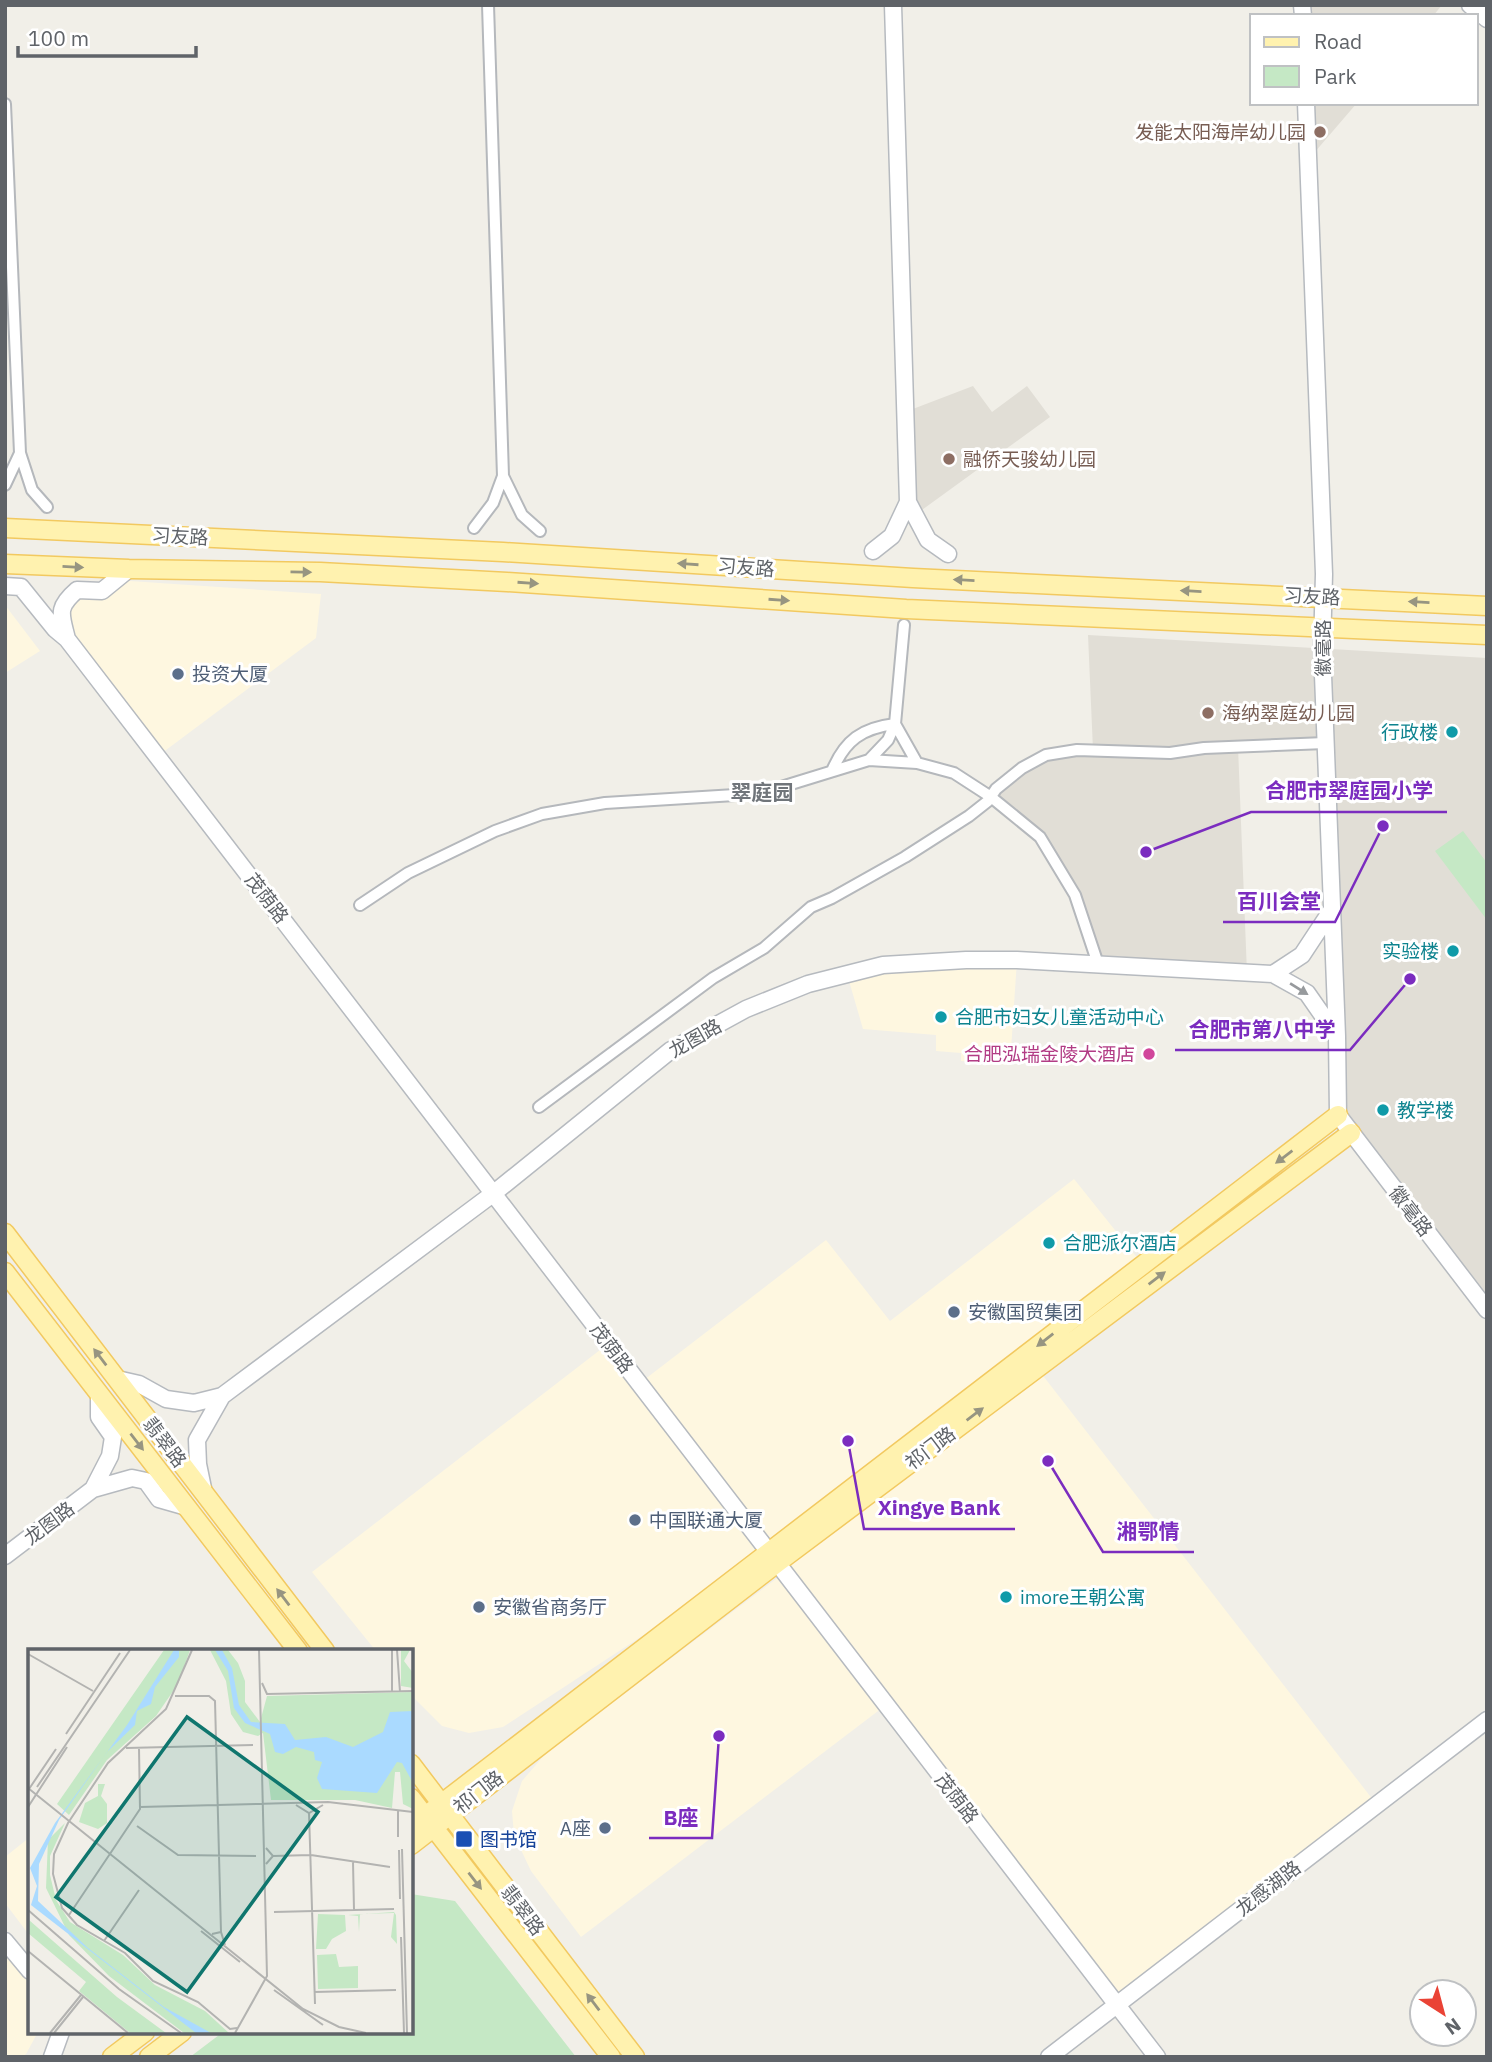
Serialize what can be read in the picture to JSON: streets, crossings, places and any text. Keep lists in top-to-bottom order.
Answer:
{
  "streets": {
    "main road": ["习友路", "翡翠路", "祁门路"],
    "street": [
      "徽毫路",
      "茂荫路",
      "龙图路",
      "龙感湖路"
    ]
  },
  "crossings": [
    ["习友路", "徽毫路"],
    ["徽毫路", "祁门路"],
    ["茂荫路", "龙图路"],
    ["茂荫路", "祁门路"],
    ["茂荫路", "龙感湖路"],
    ["翡翠路", "祁门路"]
  ],
  "districts": ["翠庭园"],
  "places": {
    "other": [
      "发能太阳海岸幼儿园",
      "融侨天骏幼儿园",
      "投资大厦",
      "海纳翠庭幼儿园",
      "行政楼",
      "百川会堂",
      "合肥市翠庭园小学",
      "实验楼",
      "合肥市第八中学",
      "合肥市妇女儿童活动中心",
      "合肥泓瑞金陵大酒店",
      "教学楼",
      "合肥派尔酒店",
      "安徽国贸集团",
      "Xingye Bank",
      "湘鄂情",
      "中国联通大厦",
      "imore王朝公寓",
      "安徽省商务厅",
      "B座",
      "A座"
    ],
    "transit": ["图书馆"]
  },
  "legend": ["Road", "Park"],
  "scale_bar": "100 m",
  "north": "bottom right"
}
